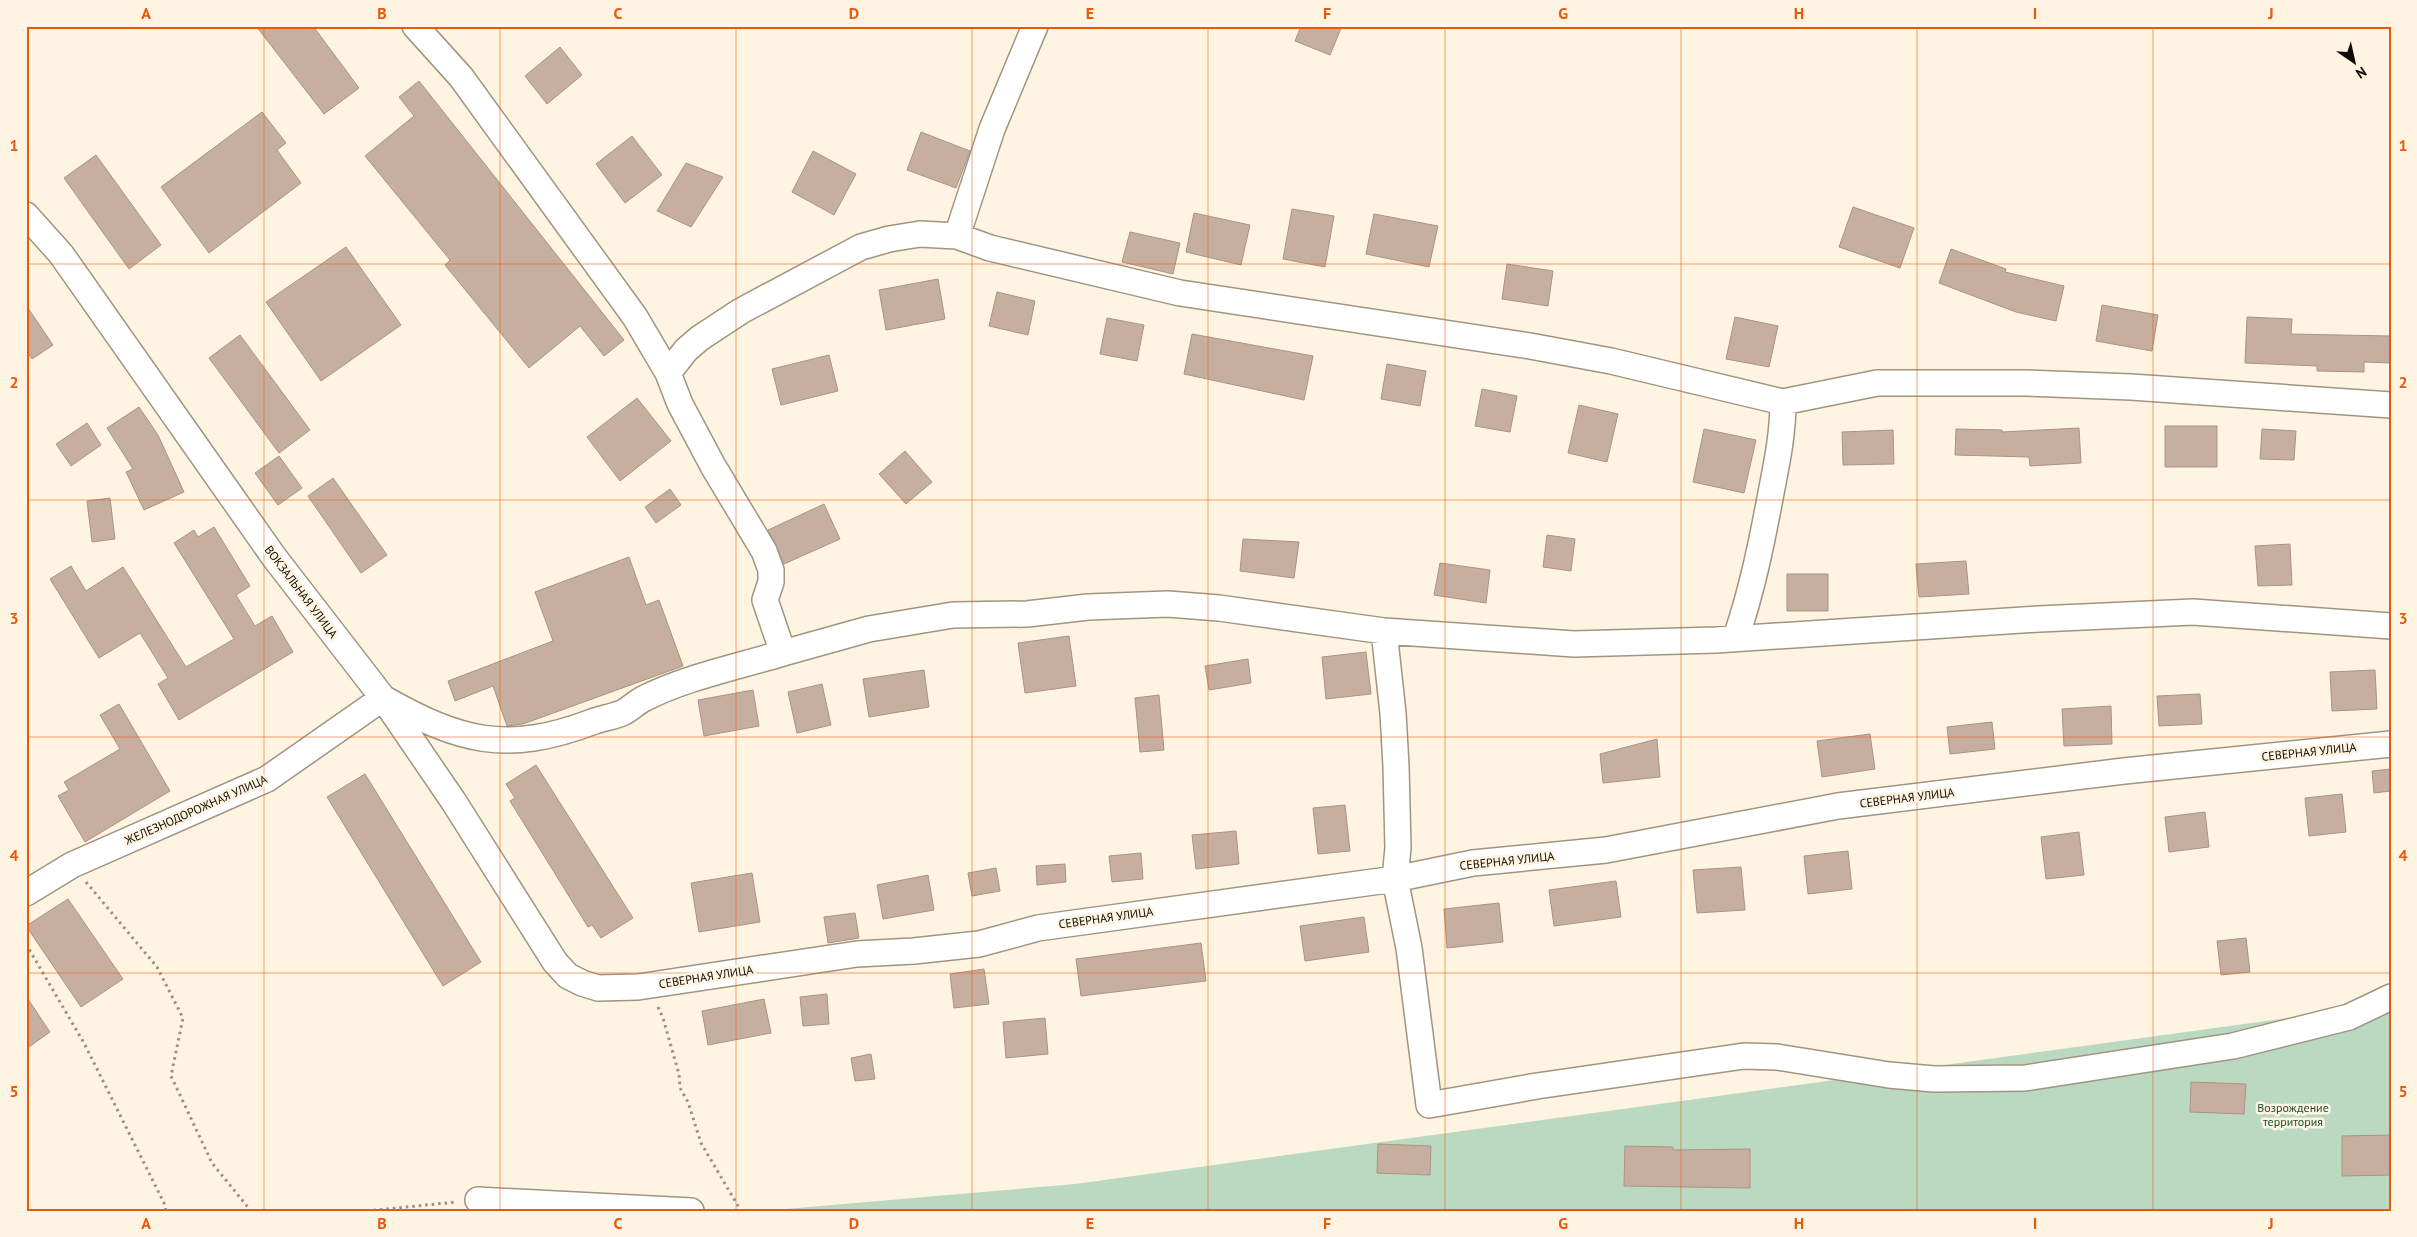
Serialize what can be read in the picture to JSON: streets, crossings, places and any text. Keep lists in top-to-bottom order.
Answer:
{
  "streets": {
    "street": ["ВОКЗАЛЬНАЯ УЛИЦА", "СЕВЕРНАЯ УЛИЦА", "ЖЕЛЕЗНОДОРОЖНАЯ УЛИЦА"]
  },
  "crossings": [
    ["ВОКЗАЛЬНАЯ УЛИЦА", "СЕВЕРНАЯ УЛИЦА"],
    ["ВОКЗАЛЬНАЯ УЛИЦА", "ЖЕЛЕЗНОДОРОЖНАЯ УЛИЦА"]
  ],
  "parks": ["Возрождение территория"],
  "north": "bottom right",
  "grid": {
    "columns": [
      "A",
      "B",
      "C",
      "D",
      "E",
      "F",
      "G",
      "H",
      "I",
      "J"
    ],
    "rows": [
      "1",
      "2",
      "3",
      "4",
      "5"
    ]
  }
}
